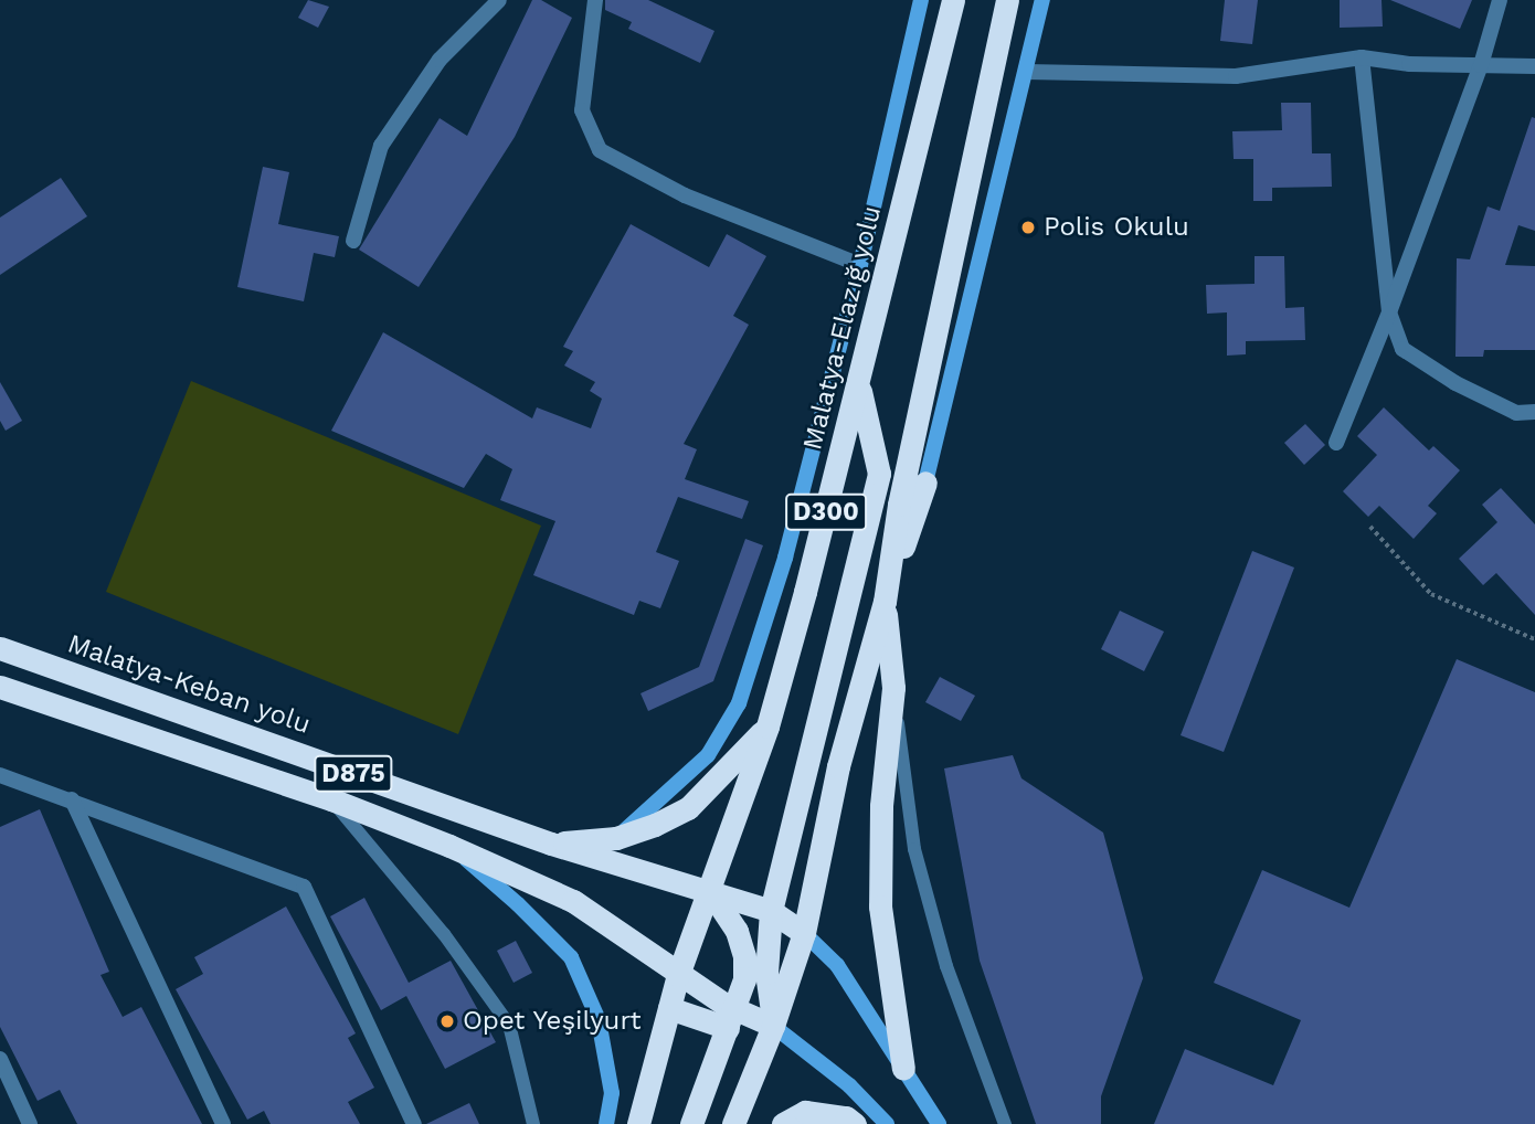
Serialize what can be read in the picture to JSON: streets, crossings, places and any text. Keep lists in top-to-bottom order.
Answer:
{
  "streets": {
    "highway": [
      "Malatya-Elazığ yolu",
      "D300",
      "Malatya-Keban yolu",
      "D875"
    ]
  },
  "crossings": [
    ["Malatya-Elazığ yolu", "D300"],
    ["Malatya-Elazığ yolu", "Malatya-Keban yolu"],
    ["Malatya-Elazığ yolu", "D875"],
    ["D300", "Malatya-Keban yolu"],
    ["D300", "D875"]
  ],
  "places": ["Polis Okulu", "Opet Yeşilyurt"]
}
